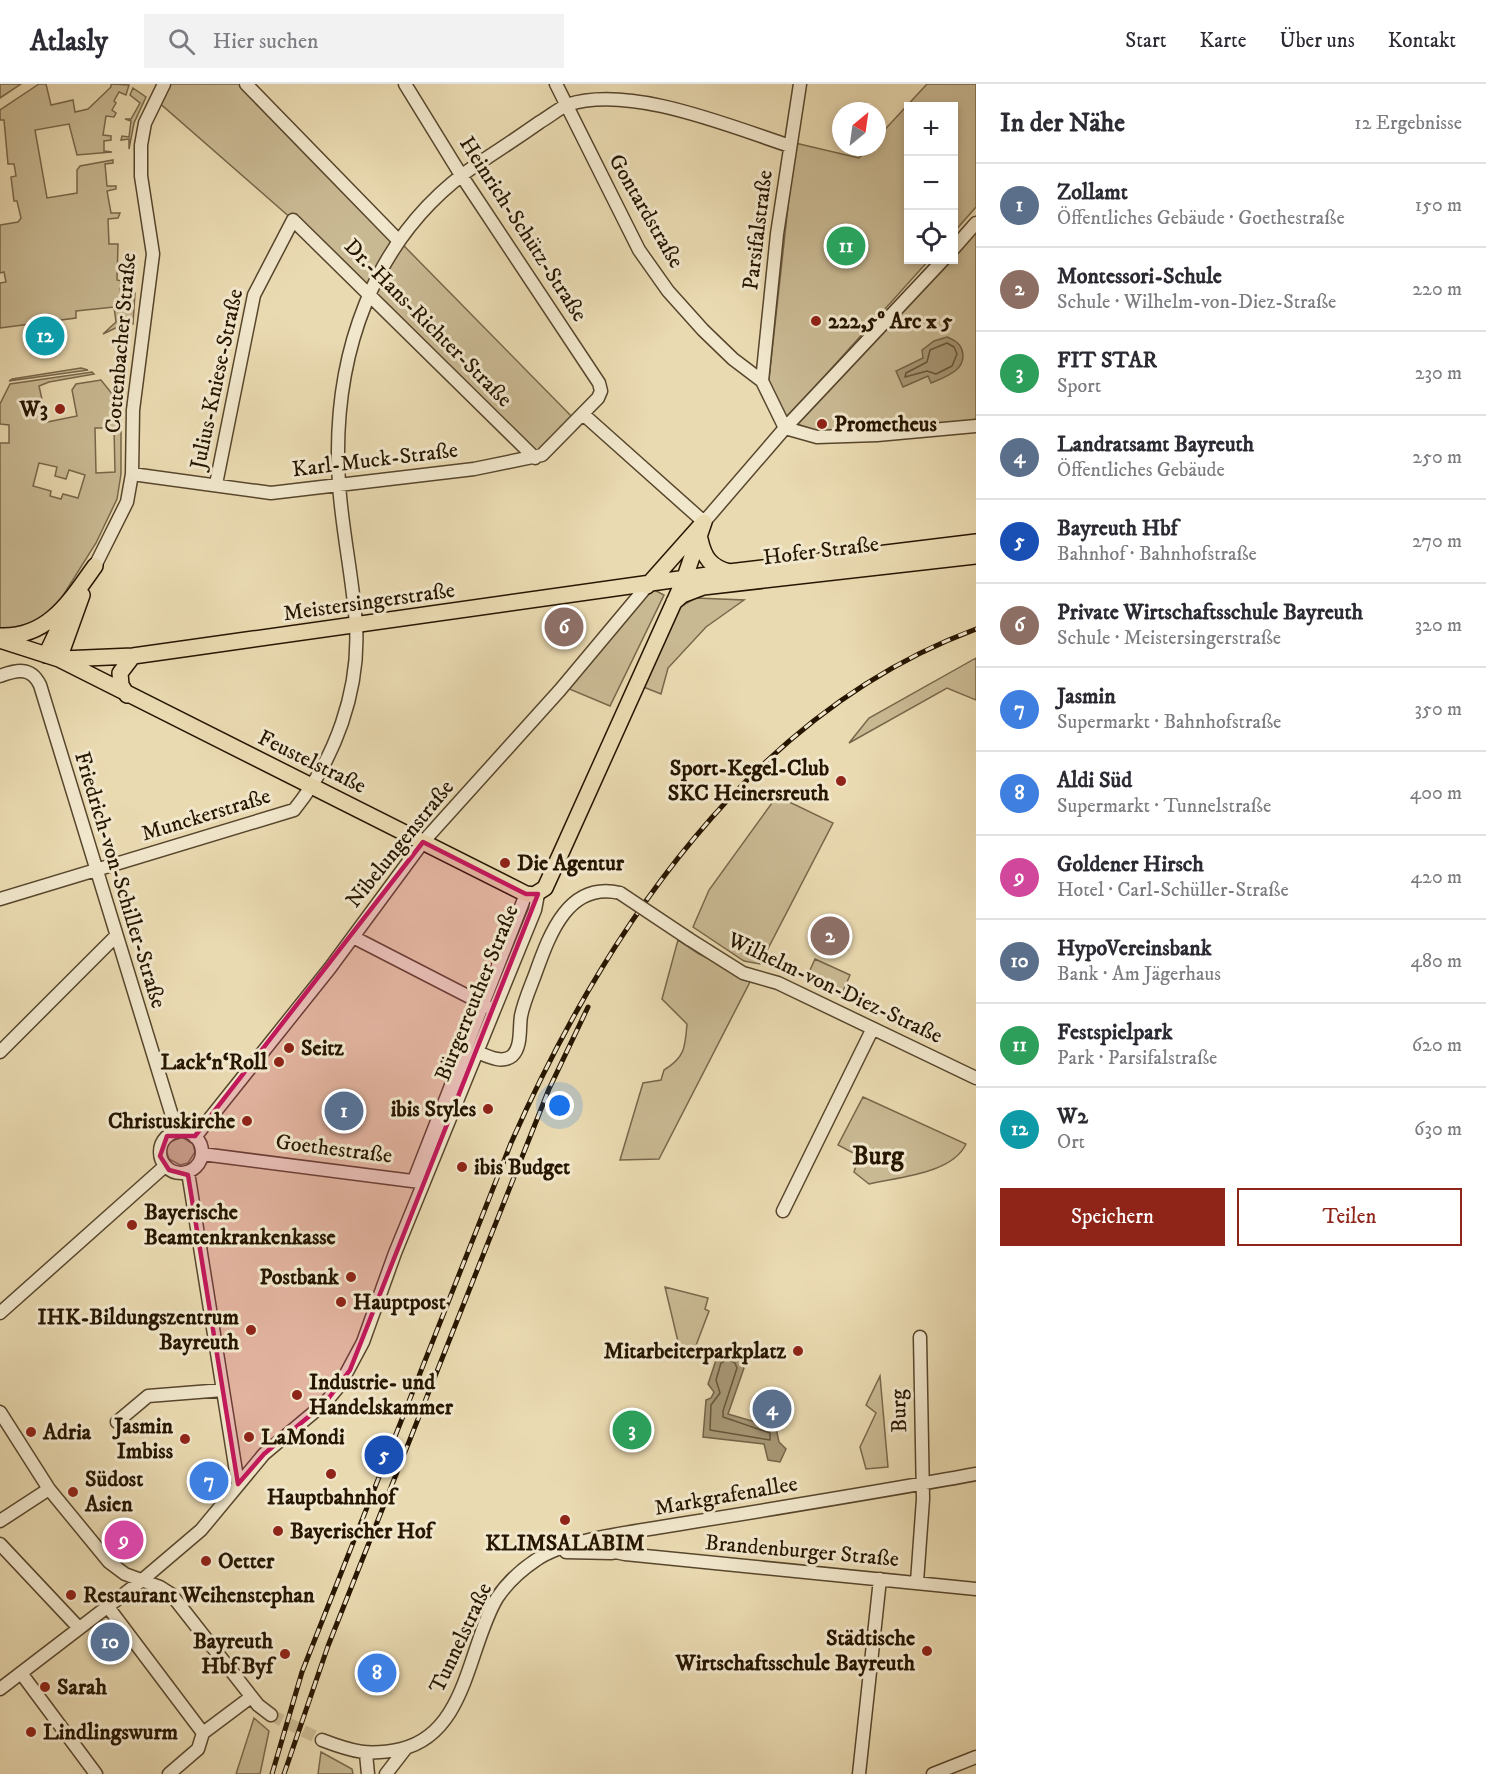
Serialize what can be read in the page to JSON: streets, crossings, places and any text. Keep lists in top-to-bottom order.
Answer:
{
  "streets": {
    "main road": [
      "Hofer Straße",
      "Meistersingerstraße",
      "Feustelstraße",
      "Bürgerreuther Straße"
    ],
    "street": [
      "Gontardstraße",
      "Heinrich-Schütz-Straße",
      "Parsifalstraße",
      "Dr.-Hans-Richter-Straße",
      "Cottenbacher Straße",
      "Julius-Kniese-Straße",
      "Karl-Muck-Straße",
      "Munckerstraße",
      "Nibelungenstraße",
      "Friedrich-von-Schiller-Straße",
      "Wilhelm-von-Diez-Straße",
      "Goethestraße",
      "Burg",
      "Markgrafenallee",
      "Brandenburger Straße",
      "Tunnelstraße"
    ]
  },
  "crossings": [
    ["Gontardstraße", "Parsifalstraße"],
    ["Gontardstraße", "Munckerstraße"],
    ["Heinrich-Schütz-Straße", "Karl-Muck-Straße"],
    ["Heinrich-Schütz-Straße", "Munckerstraße"],
    ["Dr.-Hans-Richter-Straße", "Julius-Kniese-Straße"],
    ["Dr.-Hans-Richter-Straße", "Karl-Muck-Straße"],
    ["Dr.-Hans-Richter-Straße", "Munckerstraße"],
    ["Cottenbacher Straße", "Karl-Muck-Straße"],
    ["Julius-Kniese-Straße", "Karl-Muck-Straße"],
    ["Karl-Muck-Straße", "Munckerstraße"],
    ["Hofer Straße", "Meistersingerstraße"],
    ["Hofer Straße", "Bürgerreuther Straße"],
    ["Meistersingerstraße", "Feustelstraße"],
    ["Meistersingerstraße", "Munckerstraße"],
    ["Meistersingerstraße", "Nibelungenstraße"],
    ["Meistersingerstraße", "Bürgerreuther Straße"],
    ["Feustelstraße", "Munckerstraße"],
    ["Feustelstraße", "Nibelungenstraße"],
    ["Feustelstraße", "Bürgerreuther Straße"],
    ["Munckerstraße", "Friedrich-von-Schiller-Straße"],
    ["Nibelungenstraße", "Friedrich-von-Schiller-Straße"],
    ["Nibelungenstraße", "Goethestraße"],
    ["Friedrich-von-Schiller-Straße", "Goethestraße"],
    ["Wilhelm-von-Diez-Straße", "Bürgerreuther Straße"],
    ["Bürgerreuther Straße", "Goethestraße"],
    ["Burg", "Markgrafenallee"],
    ["Markgrafenallee", "Brandenburger Straße"],
    ["Markgrafenallee", "Tunnelstraße"],
    ["Brandenburger Straße", "Tunnelstraße"]
  ],
  "districts": ["Burg"],
  "places": [
    "222,5º Arc x 5",
    "W3",
    "Prometheus",
    "Sport-Kegel-Club SKC Heinersreuth",
    "Die Agentur",
    "Seitz",
    "Lack‘n‘Roll",
    "ibis Styles",
    "Christuskirche",
    "ibis Budget",
    "Bayerische Beamtenkrankenkasse",
    "Postbank",
    "Hauptpost",
    "IHK-Bildungszentrum Bayreuth",
    "Mitarbeiterparkplatz",
    "Industrie- und Handelskammer",
    "Adria",
    "LaMondi",
    "Jasmin Imbiss",
    "Hauptbahnhof",
    "Südost Asien",
    "KLIMSALABIM",
    "Bayerischer Hof",
    "Oetter",
    "Restaurant Weihenstephan",
    "Städtische Wirtschaftsschule Bayreuth",
    "Bayreuth Hbf Byf",
    "Sarah",
    "Lindlingswurm"
  ],
  "north": "top right",
  "page": {
    "header": "Atlasly",
    "search": "Hier suchen",
    "nav": [
      "Start",
      "Karte",
      "Über uns",
      "Kontakt"
    ],
    "heading": ["In der Nähe", "12 Ergebnisse"],
    "map_buttons": ["+", "−"],
    "list": [
      {
        "mark": "1",
        "name": "Zollamt",
        "note": "Öffentliches Gebäude · Goethestraße",
        "value": "150 m"
      },
      {
        "mark": "2",
        "name": "Montessori-Schule",
        "note": "Schule · Wilhelm-von-Diez-Straße",
        "value": "220 m"
      },
      {
        "mark": "3",
        "name": "FIT STAR",
        "note": "Sport",
        "value": "230 m"
      },
      {
        "mark": "4",
        "name": "Landratsamt Bayreuth",
        "note": "Öffentliches Gebäude",
        "value": "250 m"
      },
      {
        "mark": "5",
        "name": "Bayreuth Hbf",
        "note": "Bahnhof · Bahnhofstraße",
        "value": "270 m"
      },
      {
        "mark": "6",
        "name": "Private Wirtschaftsschule Bayreuth",
        "note": "Schule · Meistersingerstraße",
        "value": "320 m"
      },
      {
        "mark": "7",
        "name": "Jasmin",
        "note": "Supermarkt · Bahnhofstraße",
        "value": "350 m"
      },
      {
        "mark": "8",
        "name": "Aldi Süd",
        "note": "Supermarkt · Tunnelstraße",
        "value": "400 m"
      },
      {
        "mark": "9",
        "name": "Goldener Hirsch",
        "note": "Hotel · Carl-Schüller-Straße",
        "value": "420 m"
      },
      {
        "mark": "10",
        "name": "HypoVereinsbank",
        "note": "Bank · Am Jägerhaus",
        "value": "480 m"
      },
      {
        "mark": "11",
        "name": "Festspielpark",
        "note": "Park · Parsifalstraße",
        "value": "620 m"
      },
      {
        "mark": "12",
        "name": "W2",
        "note": "Ort",
        "value": "630 m"
      }
    ],
    "pins": [
      "11",
      "12",
      "6",
      "2",
      "1",
      "4",
      "3",
      "5",
      "7",
      "9",
      "10",
      "8"
    ],
    "buttons": ["Speichern", "Teilen"]
  }
}
